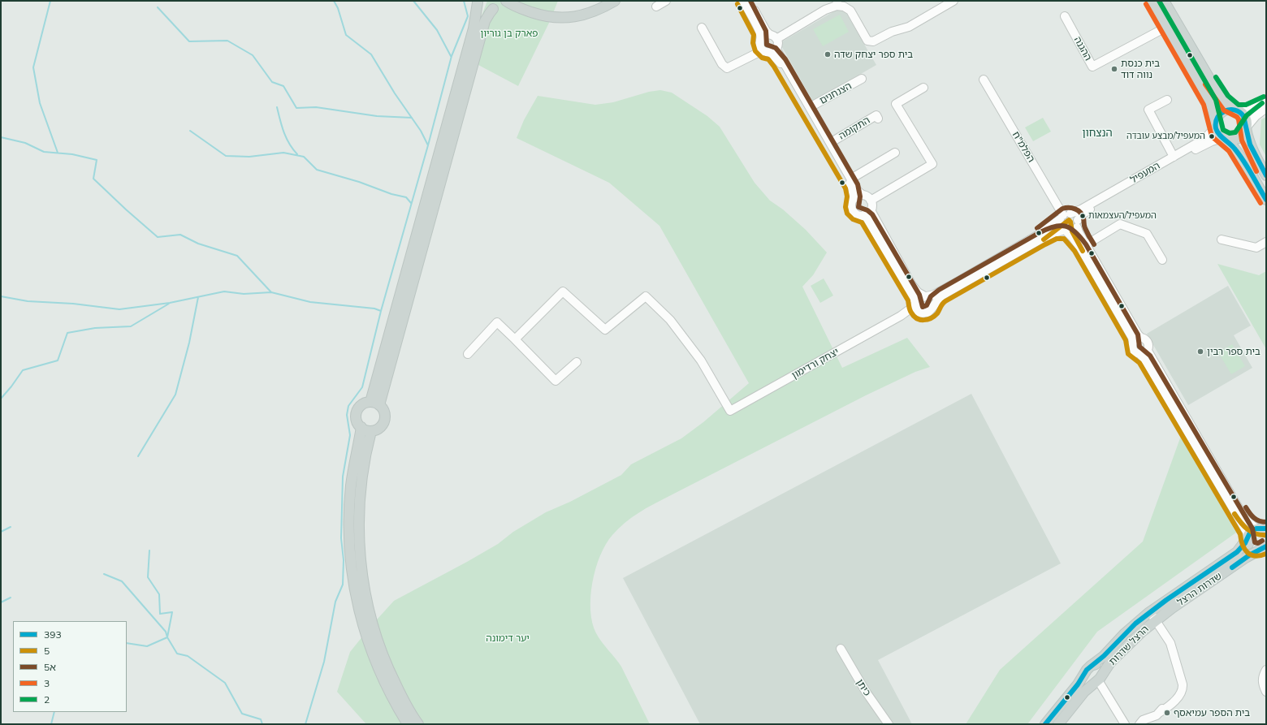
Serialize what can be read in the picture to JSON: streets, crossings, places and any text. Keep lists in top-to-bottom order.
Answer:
{
  "streets": {
    "main road": ["שדרות הרצל", "הרצל שדרות"],
    "street": [
      "ההגנה",
      "הצנחנים",
      "התקומה",
      "הפלמ\"ח",
      "המעפיל",
      "יצחק ורדימון",
      "כיתן"
    ]
  },
  "crossings": [
    ["הפלמ\"ח", "המעפיל"],
    ["שדרות הרצל", "הרצל שדרות"]
  ],
  "districts": ["הנצחון"],
  "parks": ["פארק בן גוריון", "יער דימונה"],
  "places": [
    "בית ספר יצחק שדה",
    "בית כנסת נווה דוד",
    "המעפיל/מבצע עובדה",
    "המעפיל/העצמאות",
    "בית ספר רבין",
    "בית הספר עמיאסף"
  ],
  "lines": [
    "transit line 5א",
    "transit line 2",
    "transit line 5",
    "transit line 3",
    "transit line 393"
  ],
  "legend": [
    "393",
    "5",
    "5א",
    "3",
    "2"
  ]
}
